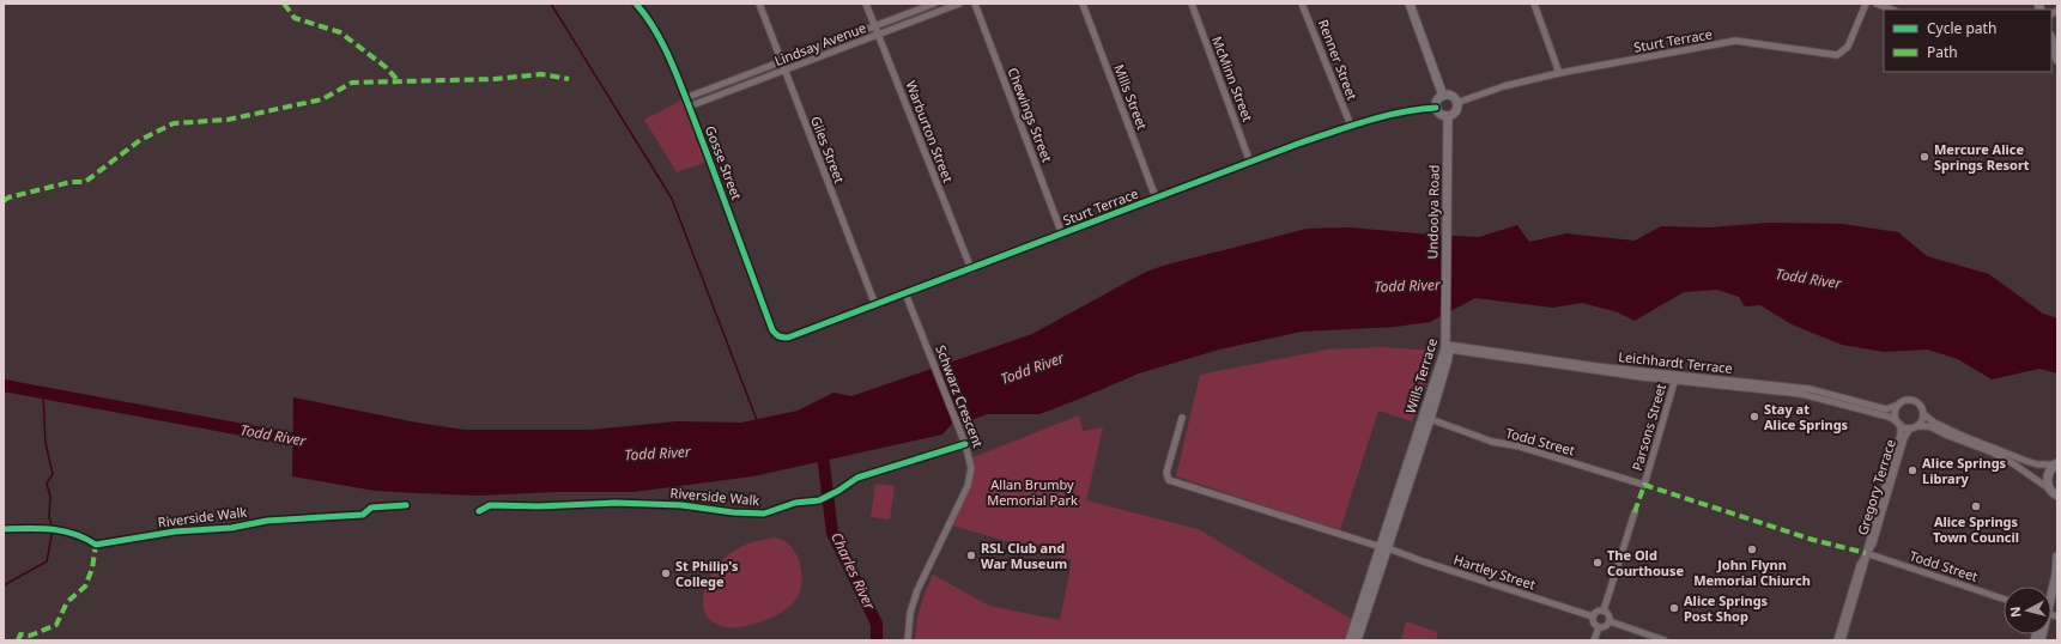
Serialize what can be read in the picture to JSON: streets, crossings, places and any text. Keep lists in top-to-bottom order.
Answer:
{
  "streets": {
    "main road": ["Undoolya Road", "Wills Terrace"],
    "street": [
      "Sturt Terrace",
      "Lindsay Avenue",
      "Renner Street",
      "McMinn Street",
      "Mills Street",
      "Chewings Street",
      "Warburton Street",
      "Giles Street",
      "Gosse Street",
      "Leichhardt Terrace",
      "Schwarz Crescent",
      "Parsons Street",
      "Todd Street",
      "Gregory Terrace",
      "Hartley Street"
    ],
    "cycle path": ["Riverside Walk"]
  },
  "crossings": [
    ["Sturt Terrace", "Renner Street"],
    ["Sturt Terrace", "McMinn Street"],
    ["Sturt Terrace", "Mills Street"],
    ["Sturt Terrace", "Chewings Street"],
    ["Sturt Terrace", "Warburton Street"],
    ["Sturt Terrace", "Giles Street"],
    ["Sturt Terrace", "Gosse Street"],
    ["Sturt Terrace", "Undoolya Road"],
    ["Sturt Terrace", "Schwarz Crescent"],
    ["Lindsay Avenue", "Warburton Street"],
    ["Lindsay Avenue", "Giles Street"],
    ["Lindsay Avenue", "Gosse Street"],
    ["Undoolya Road", "Leichhardt Terrace"],
    ["Undoolya Road", "Wills Terrace"],
    ["Leichhardt Terrace", "Wills Terrace"],
    ["Leichhardt Terrace", "Parsons Street"],
    ["Leichhardt Terrace", "Gregory Terrace"],
    ["Wills Terrace", "Todd Street"],
    ["Wills Terrace", "Hartley Street"],
    ["Parsons Street", "Todd Street"],
    ["Todd Street", "Gregory Terrace"]
  ],
  "water": ["Todd River", "Charles River"],
  "parks": ["Allan Brumby Memorial Park"],
  "places": [
    "Mercure Alice Springs Resort",
    "Stay at Alice Springs",
    "Alice Springs Library",
    "Alice Springs Town Council",
    "John Flynn Memorial Chiurch",
    "RSL Club and War Museum",
    "The Old Courthouse",
    "St Philip's College",
    "Alice Springs Post Shop"
  ],
  "legend": ["Cycle path", "Path"],
  "north": "left"
}
